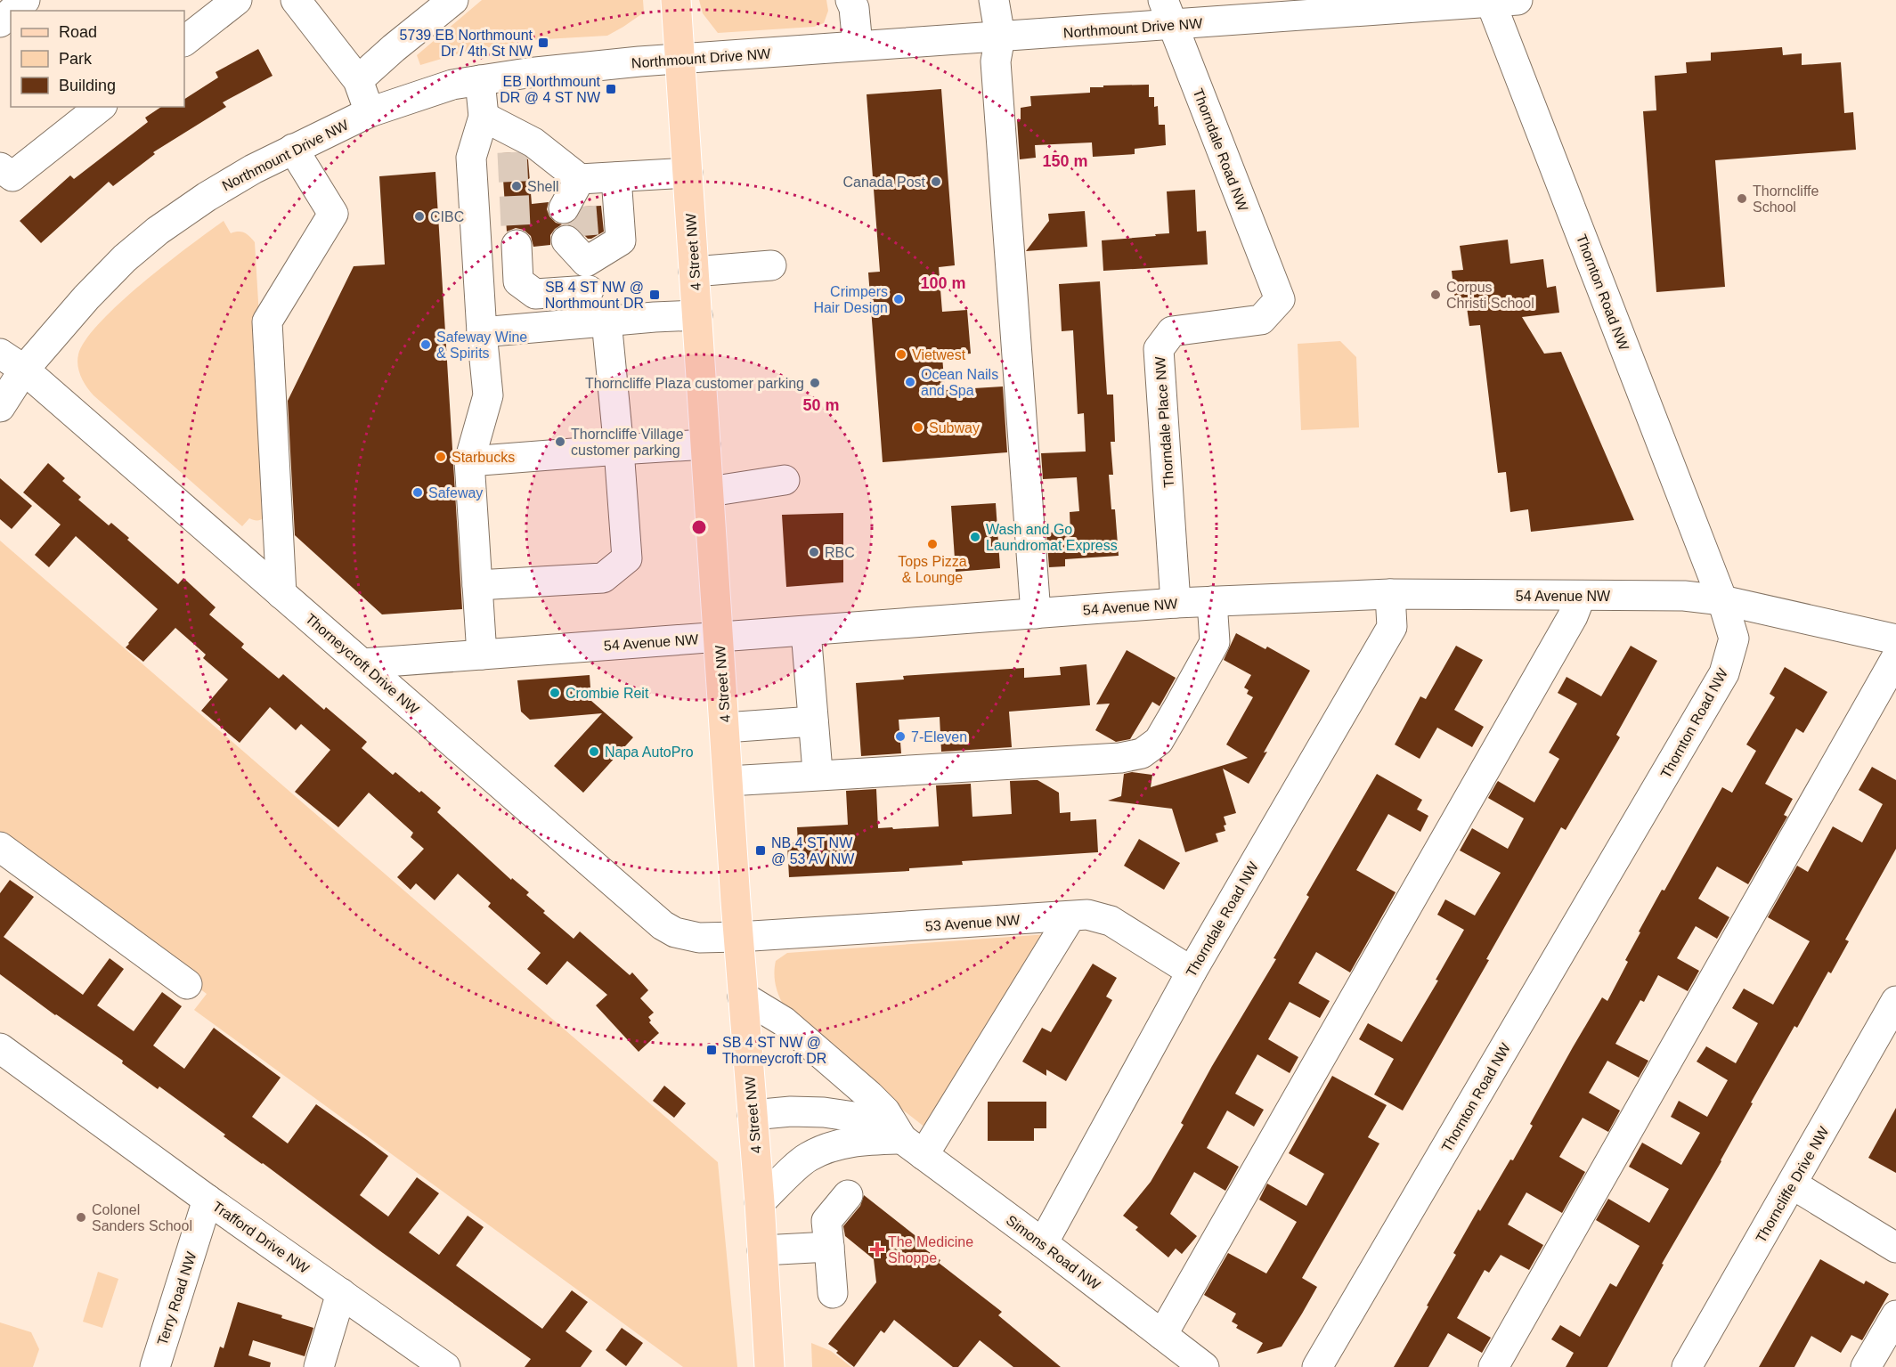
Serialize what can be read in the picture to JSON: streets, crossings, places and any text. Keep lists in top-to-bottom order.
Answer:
{
  "streets": {
    "main road": ["4 Street NW"],
    "street": [
      "Northmount Drive NW",
      "Thorndale Road NW",
      "Thornton Road NW",
      "Thorndale Place NW",
      "54 Avenue NW",
      "Thorneycroft Drive NW",
      "53 Avenue NW",
      "Thorncliffe Drive NW",
      "Trafford Drive NW",
      "Simons Road NW",
      "Terry Road NW"
    ]
  },
  "crossings": [
    ["Northmount Drive NW", "Thorndale Road NW"],
    ["Northmount Drive NW", "4 Street NW"],
    ["Northmount Drive NW", "Thornton Road NW"],
    ["Northmount Drive NW", "Thorneycroft Drive NW"],
    ["Thorndale Road NW", "Thorndale Place NW"],
    ["Thorndale Road NW", "54 Avenue NW"],
    ["Thorndale Road NW", "53 Avenue NW"],
    ["Thorndale Road NW", "Simons Road NW"],
    ["4 Street NW", "54 Avenue NW"],
    ["4 Street NW", "Thorneycroft Drive NW"],
    ["4 Street NW", "53 Avenue NW"],
    ["4 Street NW", "Simons Road NW"],
    ["Thornton Road NW", "54 Avenue NW"],
    ["Thorndale Place NW", "54 Avenue NW"],
    ["54 Avenue NW", "Thorneycroft Drive NW"],
    ["Thorneycroft Drive NW", "53 Avenue NW"],
    ["Trafford Drive NW", "Terry Road NW"]
  ],
  "places": {
    "transit": [
      "5739 EB Northmount Dr / 4th St NW",
      "EB Northmount DR @ 4 ST NW",
      "SB 4 ST NW @ Northmount DR",
      "NB 4 ST NW @ 53 AV NW",
      "SB 4 ST NW @ Thorneycroft DR"
    ],
    "other": [
      "Canada Post",
      "Shell",
      "Thorncliffe School",
      "CIBC",
      "Corpus Christi School",
      "Crimpers Hair Design",
      "Safeway Wine & Spirits",
      "Vietwest",
      "Ocean Nails and Spa",
      "Thorncliffe Plaza customer parking",
      "Subway",
      "Thorncliffe Village customer parking",
      "Starbucks",
      "Safeway",
      "Wash and Go Laundromat Express",
      "Tops Pizza & Lounge",
      "RBC",
      "Crombie Reit",
      "7-Eleven",
      "Napa AutoPro",
      "Colonel Sanders School"
    ],
    "health": ["The Medicine Shoppe"]
  },
  "legend": ["Road", "Park", "Building"],
  "rings": ["150 m", "100 m", "50 m"]
}
